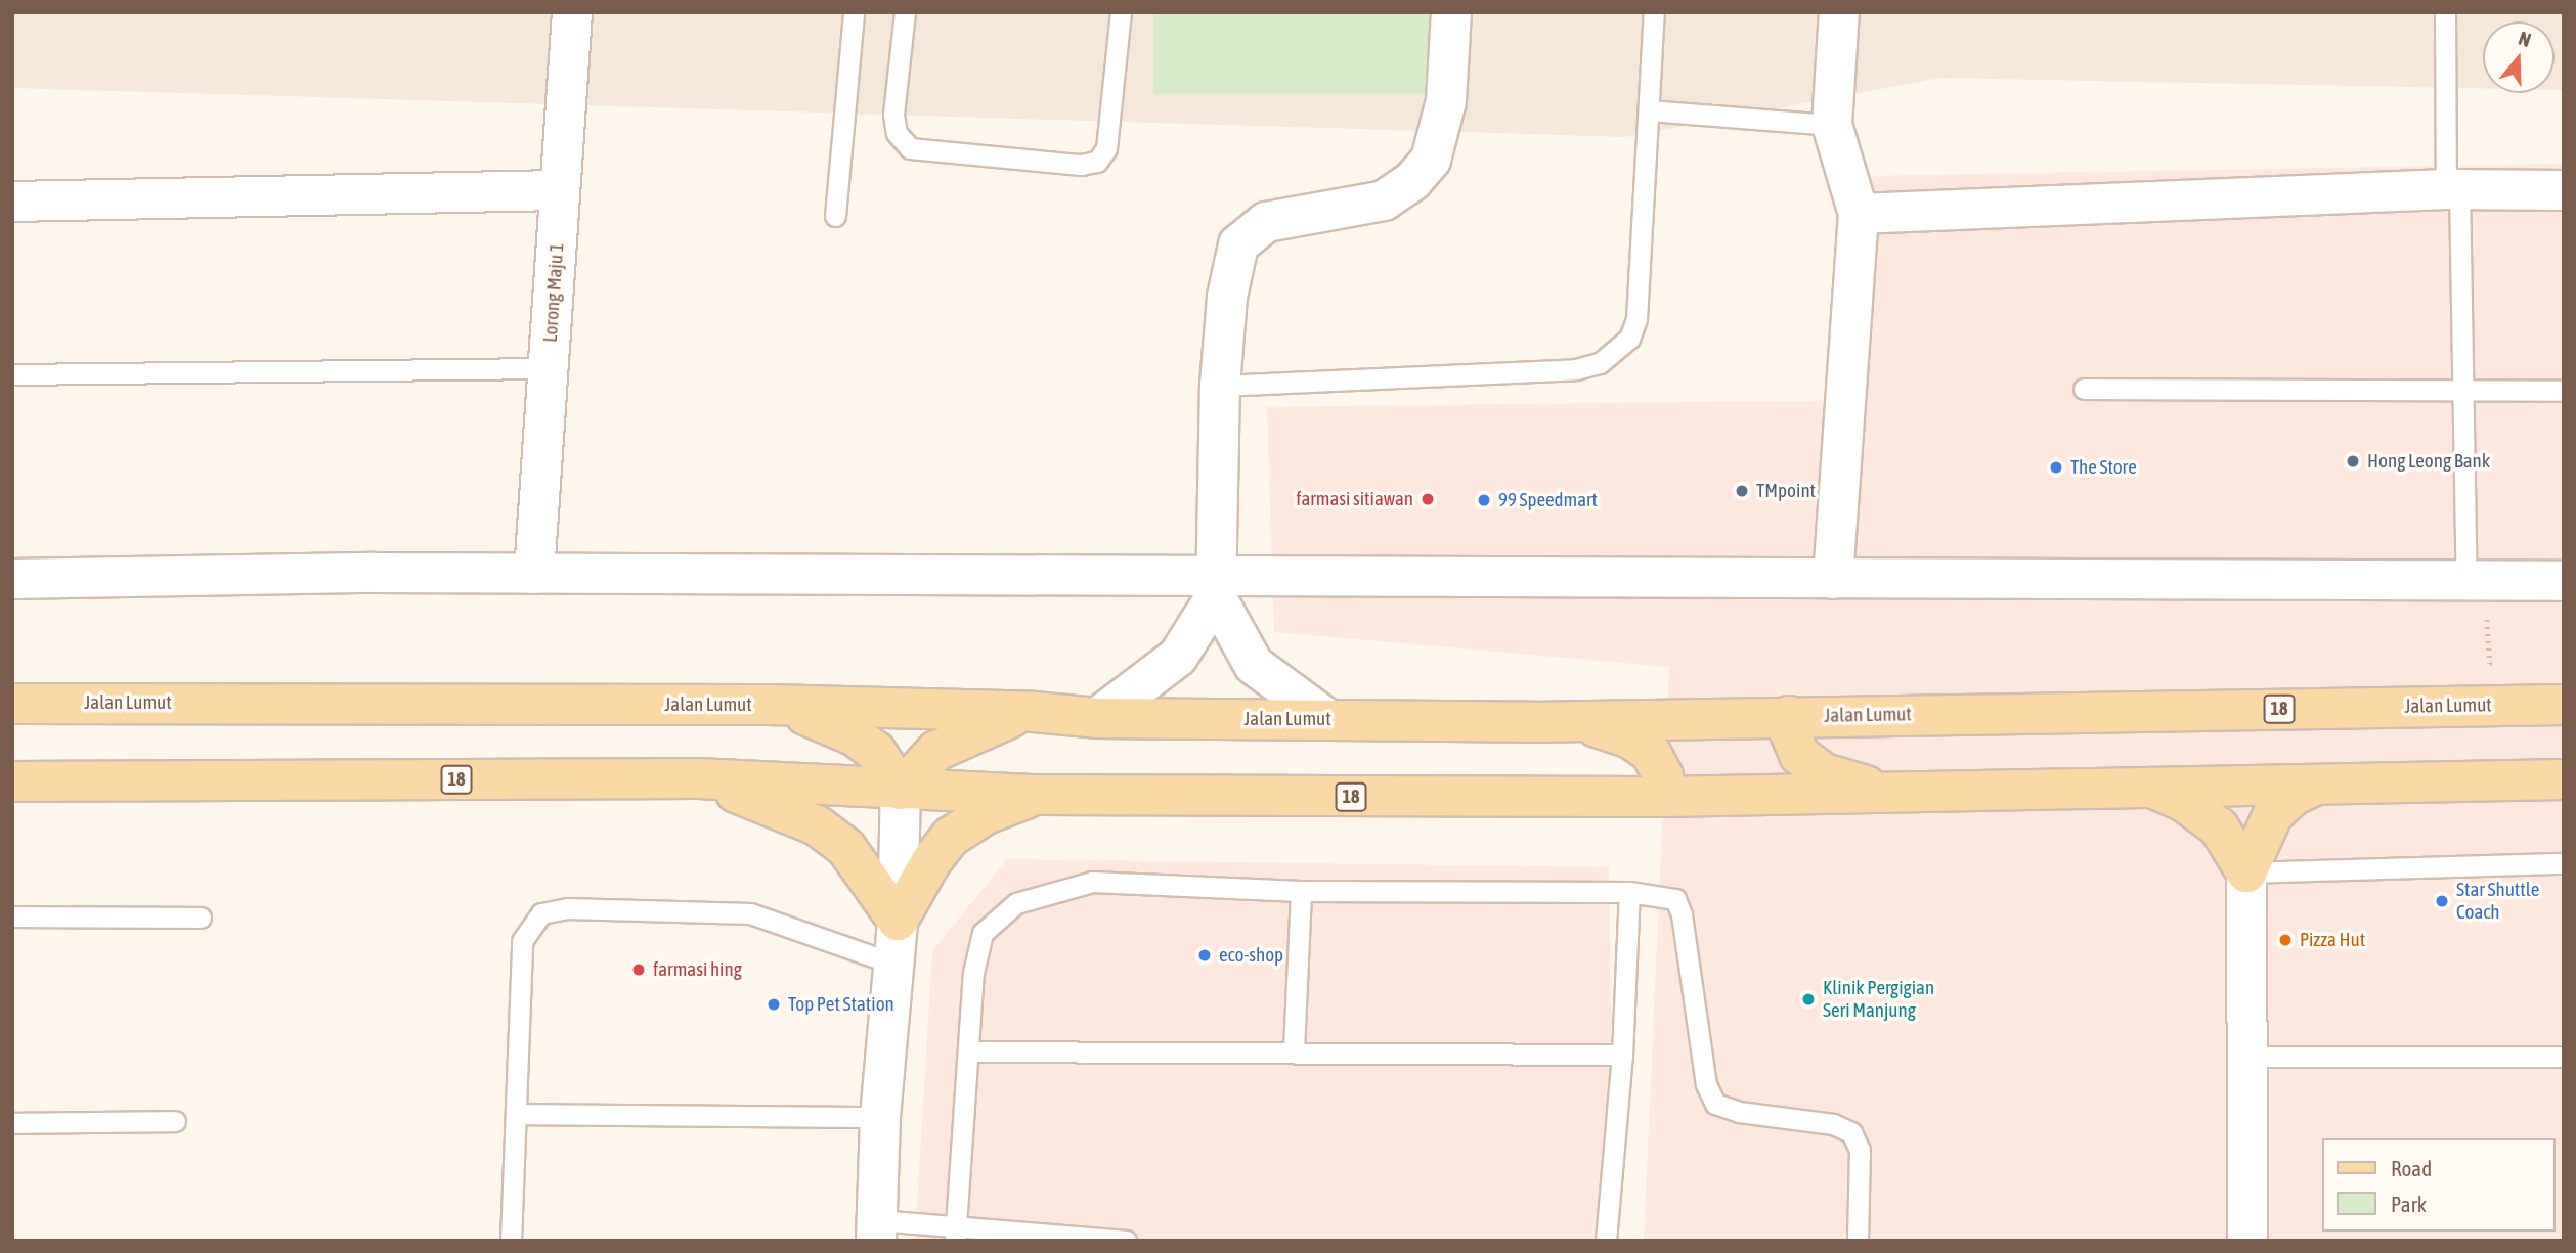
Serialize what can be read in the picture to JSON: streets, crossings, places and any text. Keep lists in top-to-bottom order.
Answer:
{
  "streets": {
    "main road": ["Jalan Lumut", "18"],
    "street": ["Lorong Maju 1"]
  },
  "places": [
    "Hong Leong Bank",
    "The Store",
    "TMpoint",
    "farmasi sitiawan",
    "99 Speedmart",
    "Star Shuttle Coach",
    "Pizza Hut",
    "eco-shop",
    "farmasi hing",
    "Klinik Pergigian Seri Manjung",
    "Top Pet Station"
  ],
  "legend": ["Road", "Park"],
  "north": "top"
}
